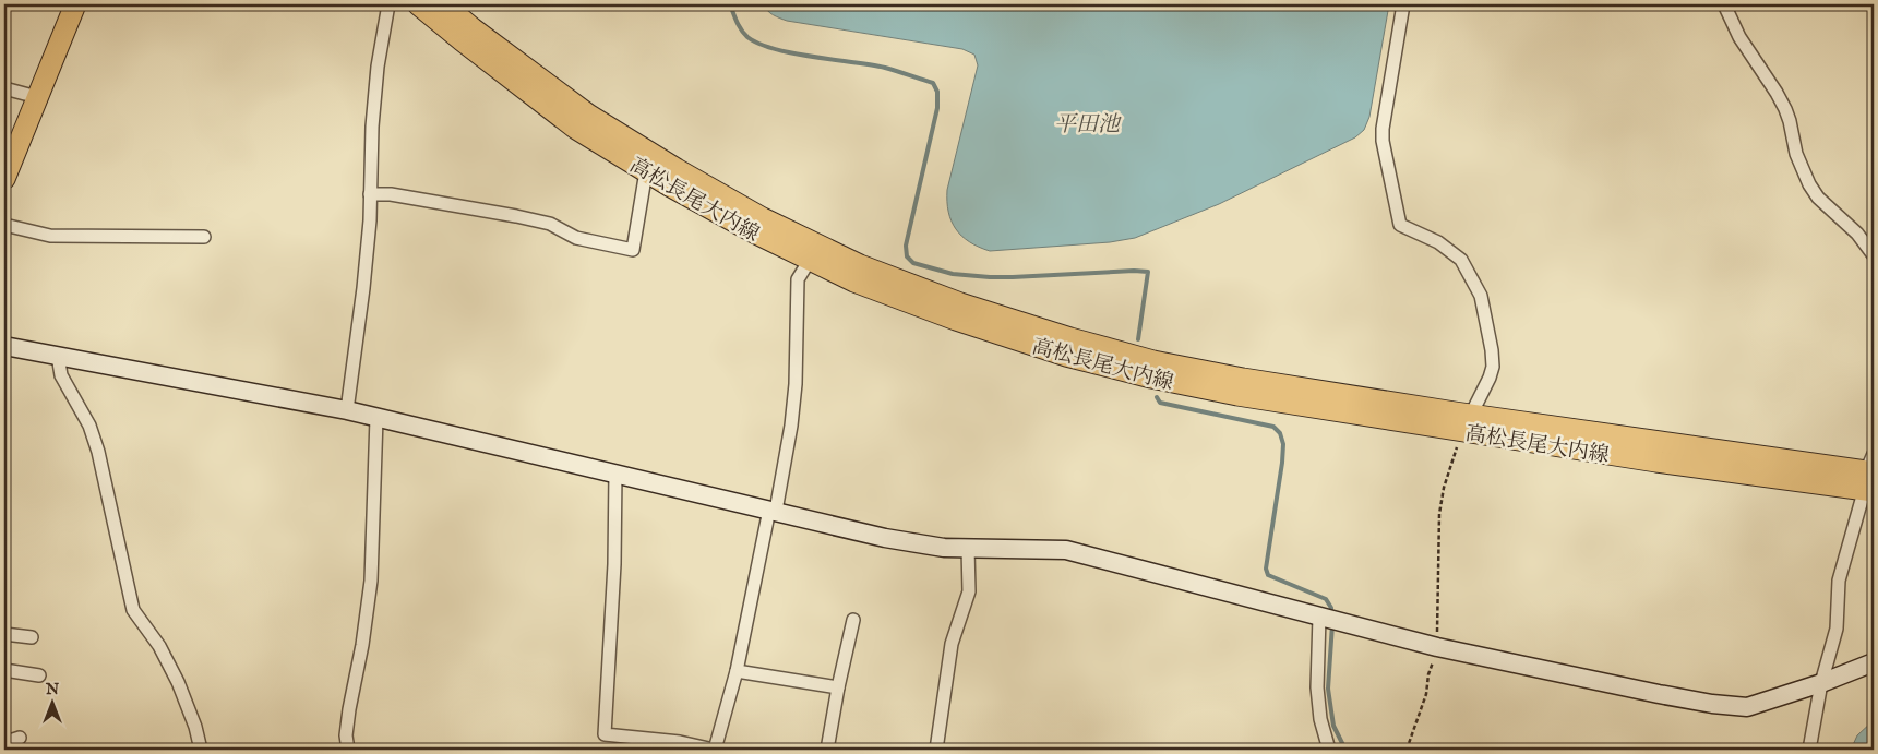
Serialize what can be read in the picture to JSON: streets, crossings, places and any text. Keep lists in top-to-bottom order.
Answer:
{
  "streets": {
    "main road": ["高松長尾大内線"]
  },
  "water": ["平田池"],
  "north": "top"
}
